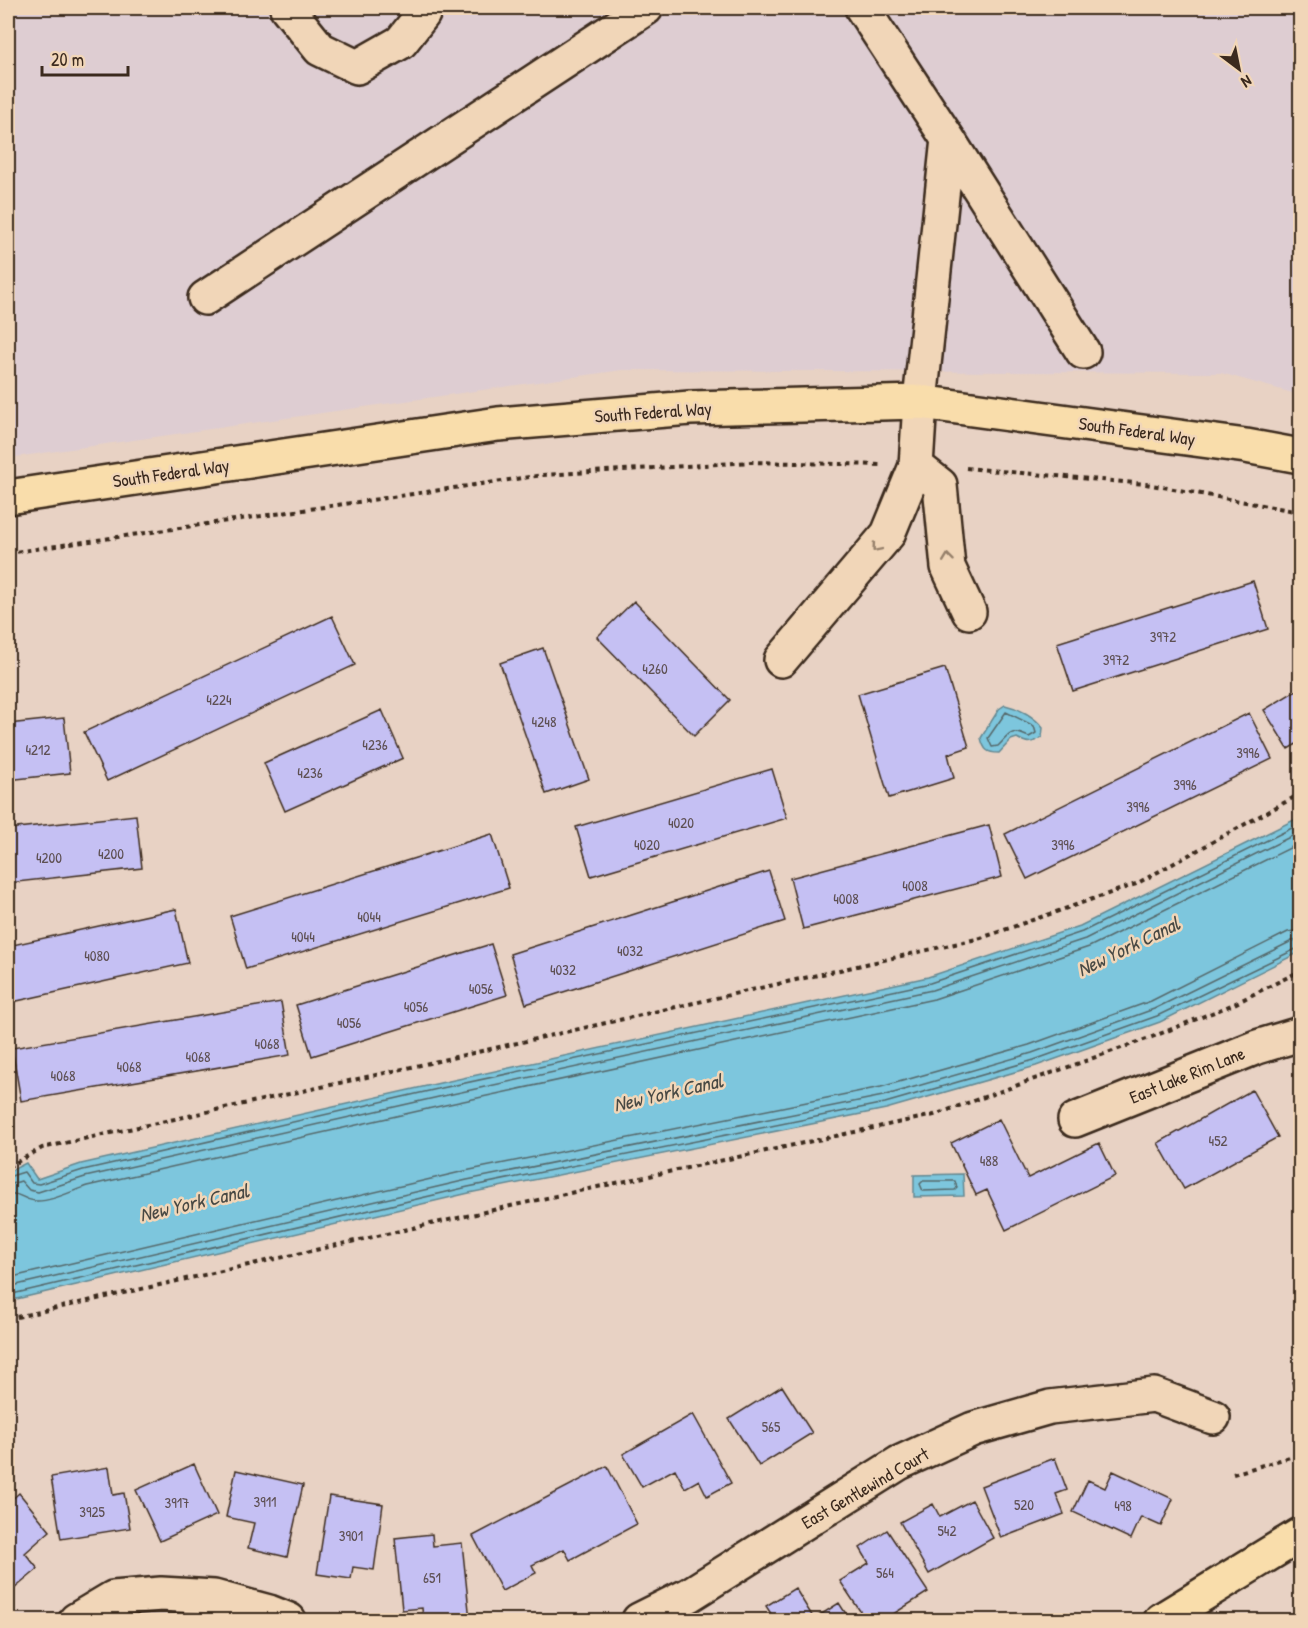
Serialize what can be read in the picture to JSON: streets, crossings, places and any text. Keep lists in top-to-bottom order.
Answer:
{
  "streets": {
    "main road": ["South Federal Way"],
    "street": ["East Lake Rim Lane", "East Gentlewind Court"]
  },
  "water": ["New York Canal"],
  "house_numbers": [
    "3972",
    "3972",
    "4260",
    "4224",
    "4248",
    "4236",
    "4212",
    "3996",
    "4236",
    "3996",
    "3996",
    "4020",
    "4020",
    "3996",
    "4200",
    "4200",
    "4008",
    "4008",
    "4044",
    "4044",
    "4032",
    "4080",
    "4032",
    "4056",
    "4056",
    "4056",
    "4068",
    "4068",
    "4068",
    "4068",
    "452",
    "488",
    "565",
    "3911",
    "3917",
    "520",
    "498",
    "3925",
    "542",
    "3901",
    "564",
    "651"
  ],
  "scale_bar": "20 m",
  "north": "bottom right"
}
